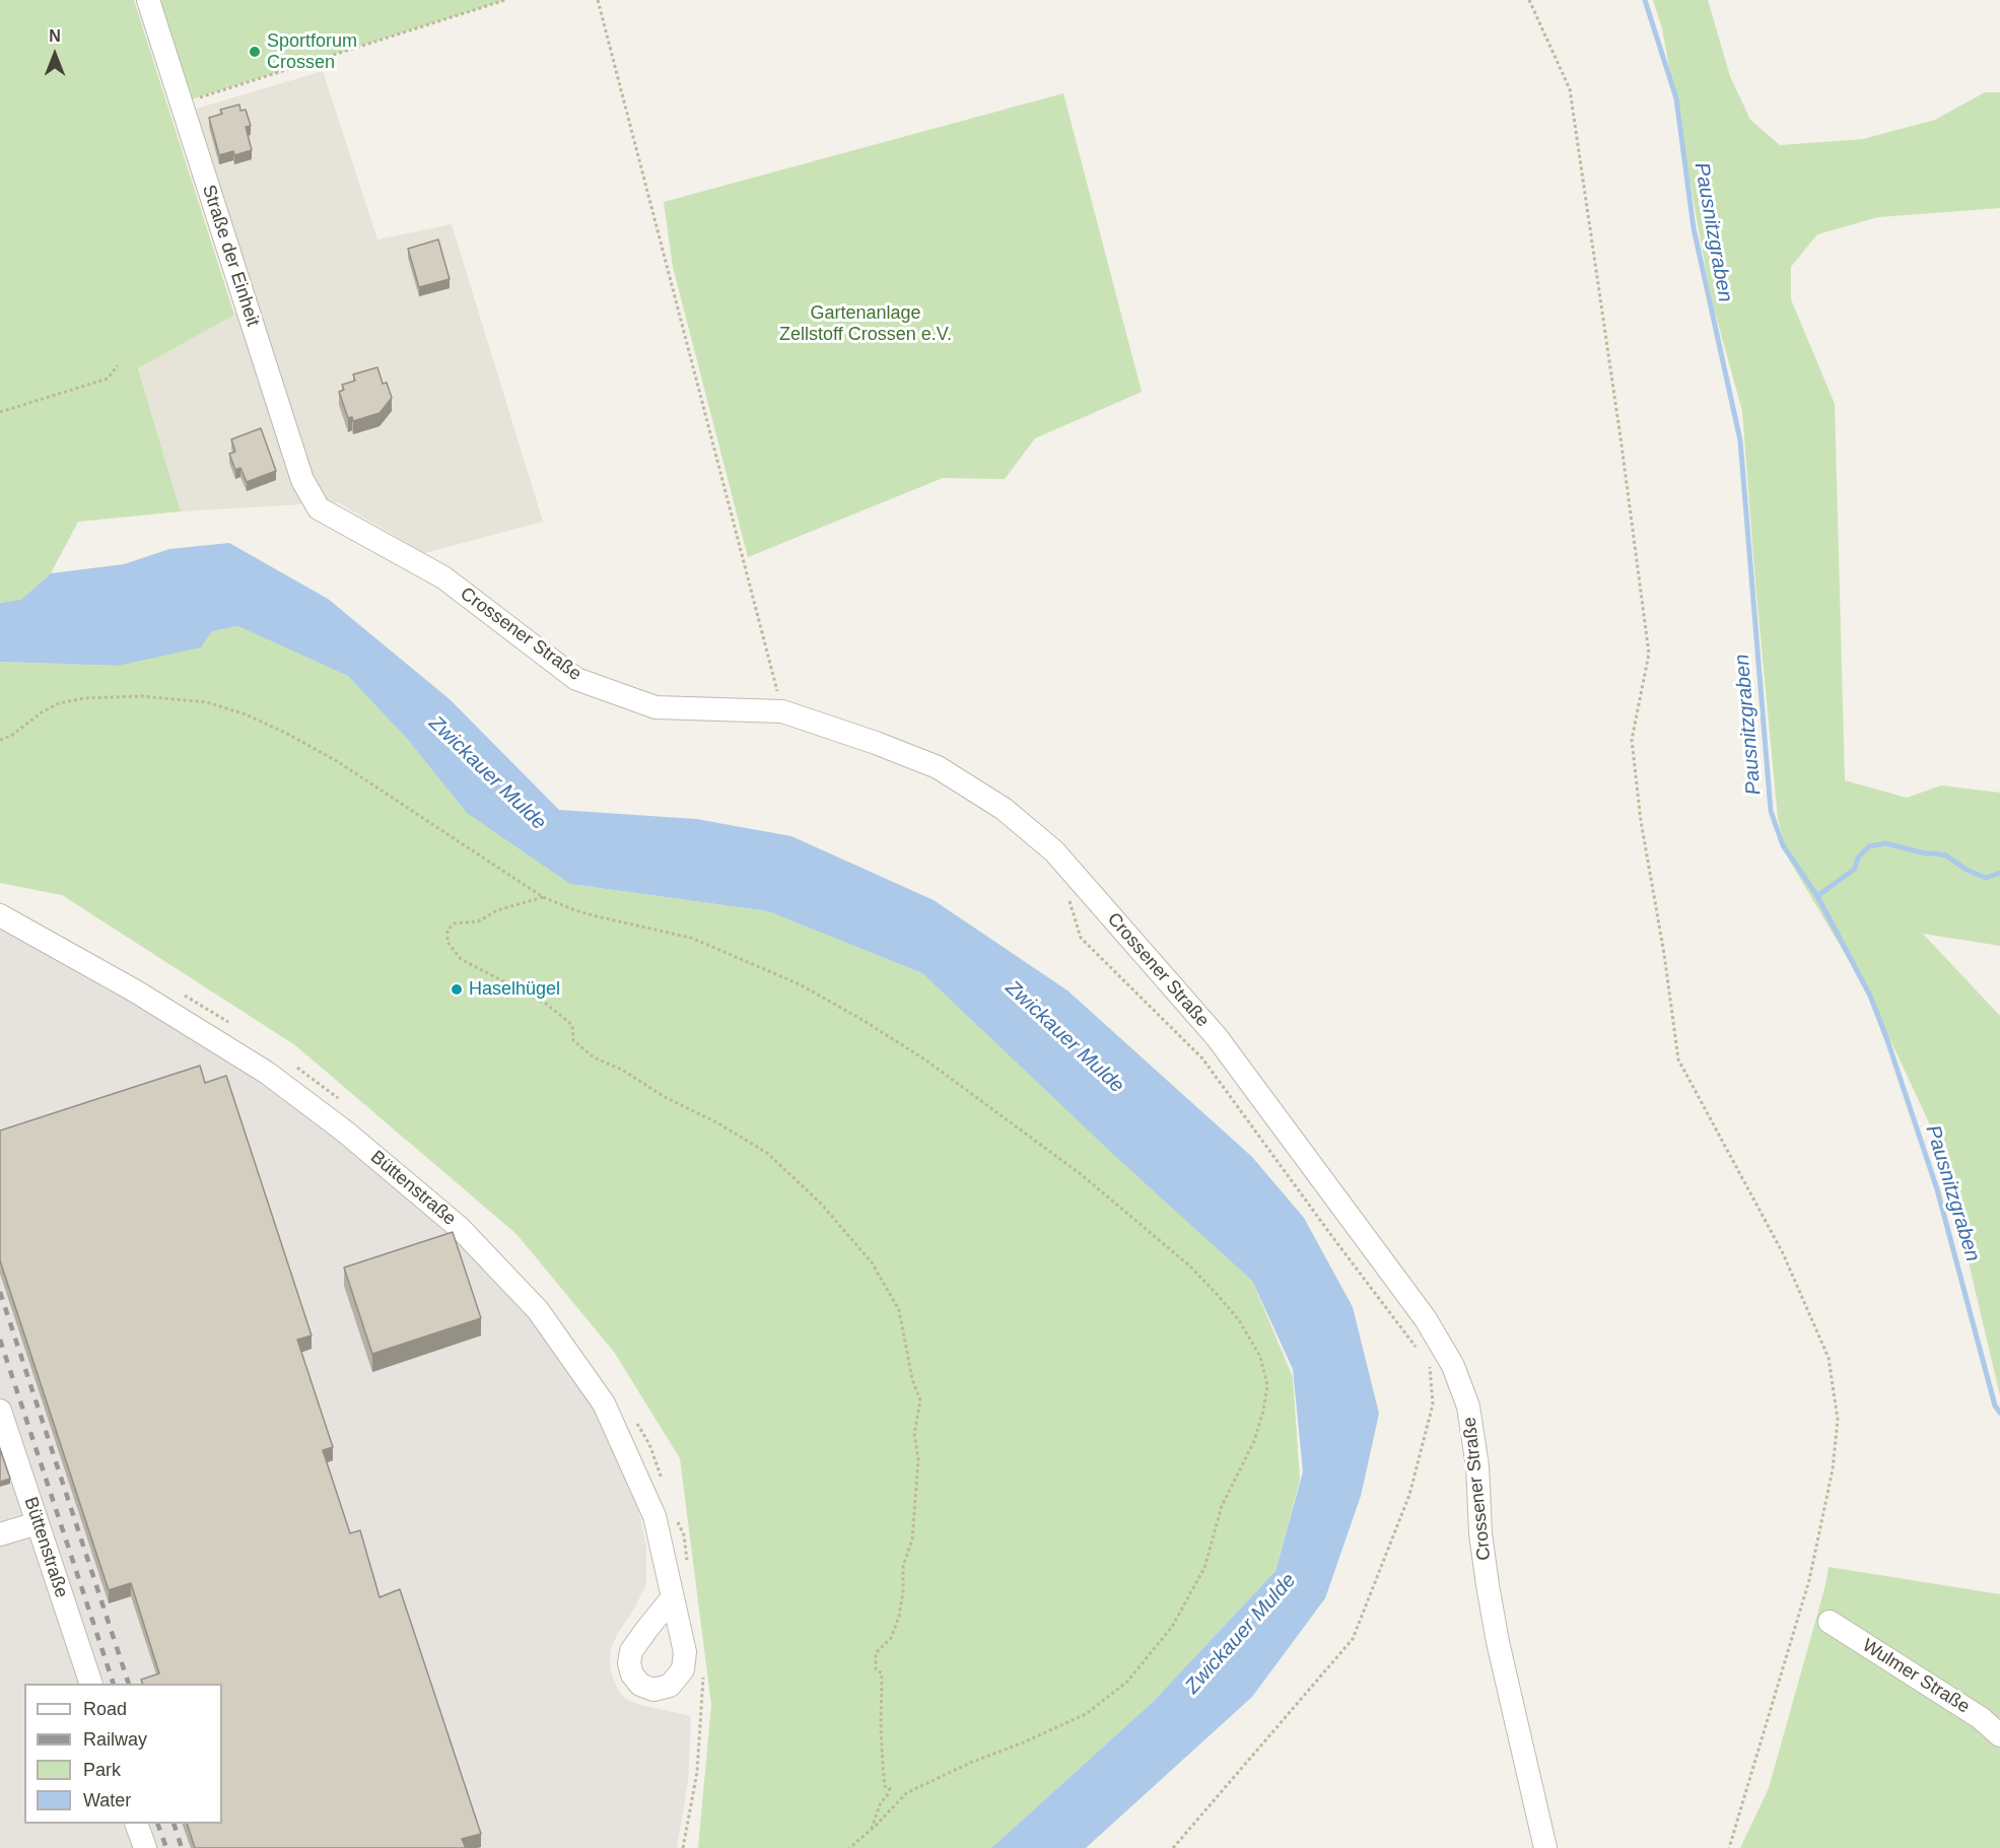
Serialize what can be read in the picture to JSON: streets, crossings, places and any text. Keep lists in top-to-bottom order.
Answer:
{
  "streets": {
    "street": [
      "Straße der Einheit",
      "Crossener Straße",
      "Büttenstraße",
      "Wulmer Straße"
    ]
  },
  "crossings": [
    ["Straße der Einheit", "Crossener Straße"]
  ],
  "water": ["Pausnitzgraben", "Zwickauer Mulde"],
  "parks": ["Gartenanlage Zellstoff Crossen e.V."],
  "places": ["Sportforum Crossen", "Haselhügel"],
  "legend": [
    "Road",
    "Railway",
    "Park",
    "Water"
  ],
  "north": "top"
}
